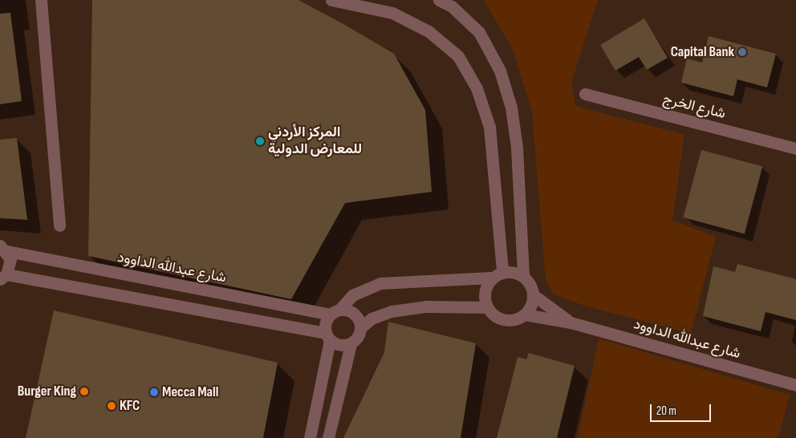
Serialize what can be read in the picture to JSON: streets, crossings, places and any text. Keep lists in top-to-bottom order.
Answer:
{
  "streets": {
    "street": ["شارع الخرج", "شارع عبدالله الداوود"]
  },
  "places": [
    "Capital Bank",
    "المركز الأردني للمعارض الدولية",
    "Burger King",
    "Mecca Mall",
    "KFC"
  ],
  "scale_bar": "20 m"
}
